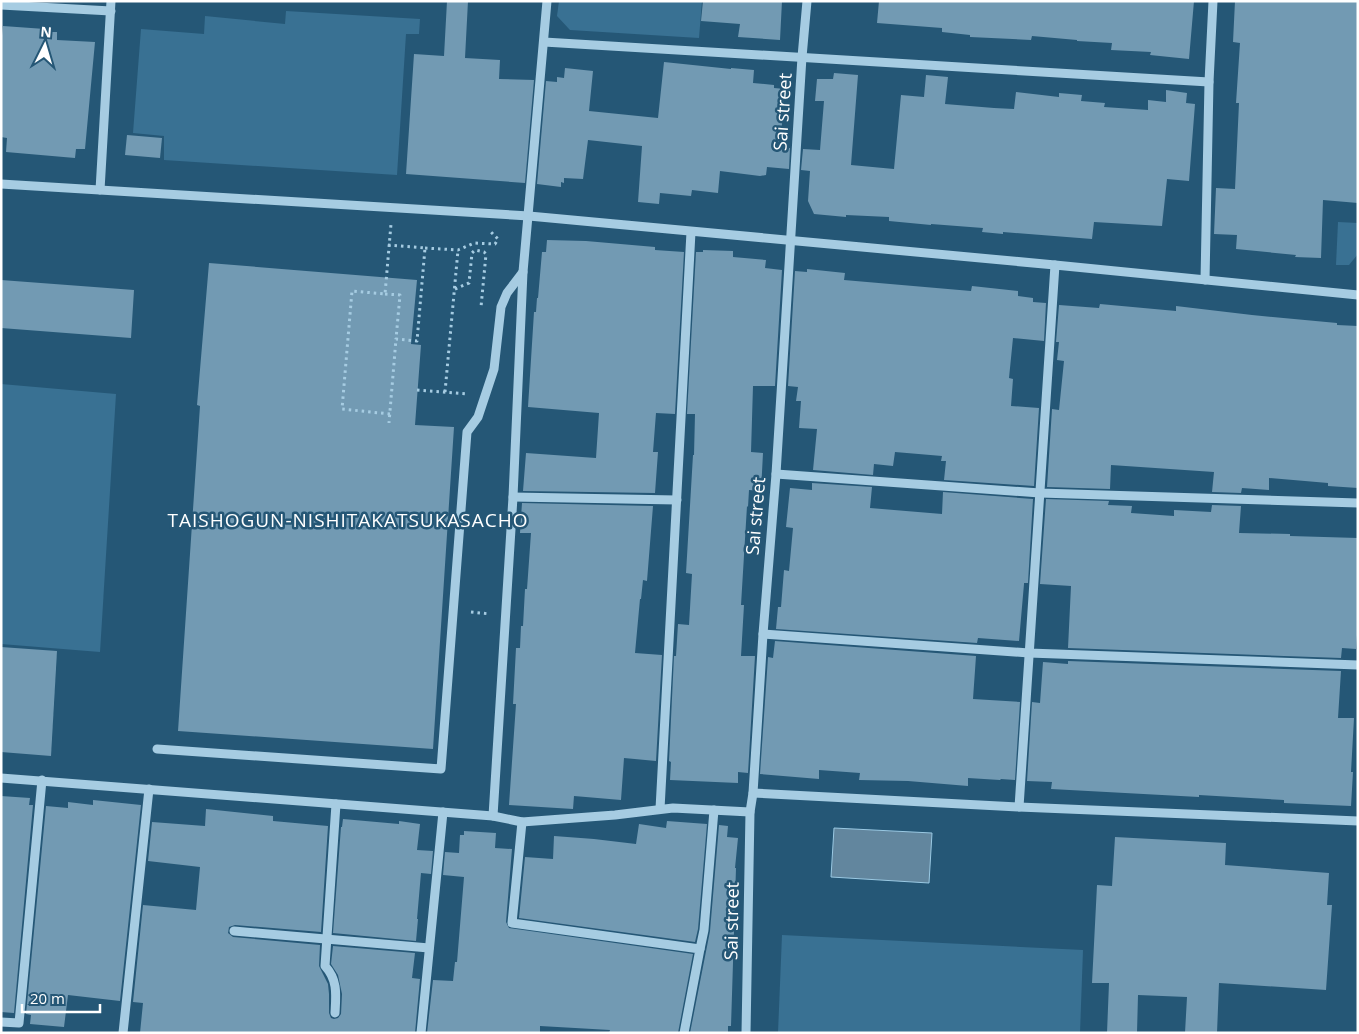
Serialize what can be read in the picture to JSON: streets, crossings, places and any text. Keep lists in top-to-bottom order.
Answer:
{
  "streets": {
    "street": ["Sai street"]
  },
  "districts": ["TAISHOGUN-NISHITAKATSUKASACHO"],
  "scale_bar": "20 m",
  "north": "top"
}
